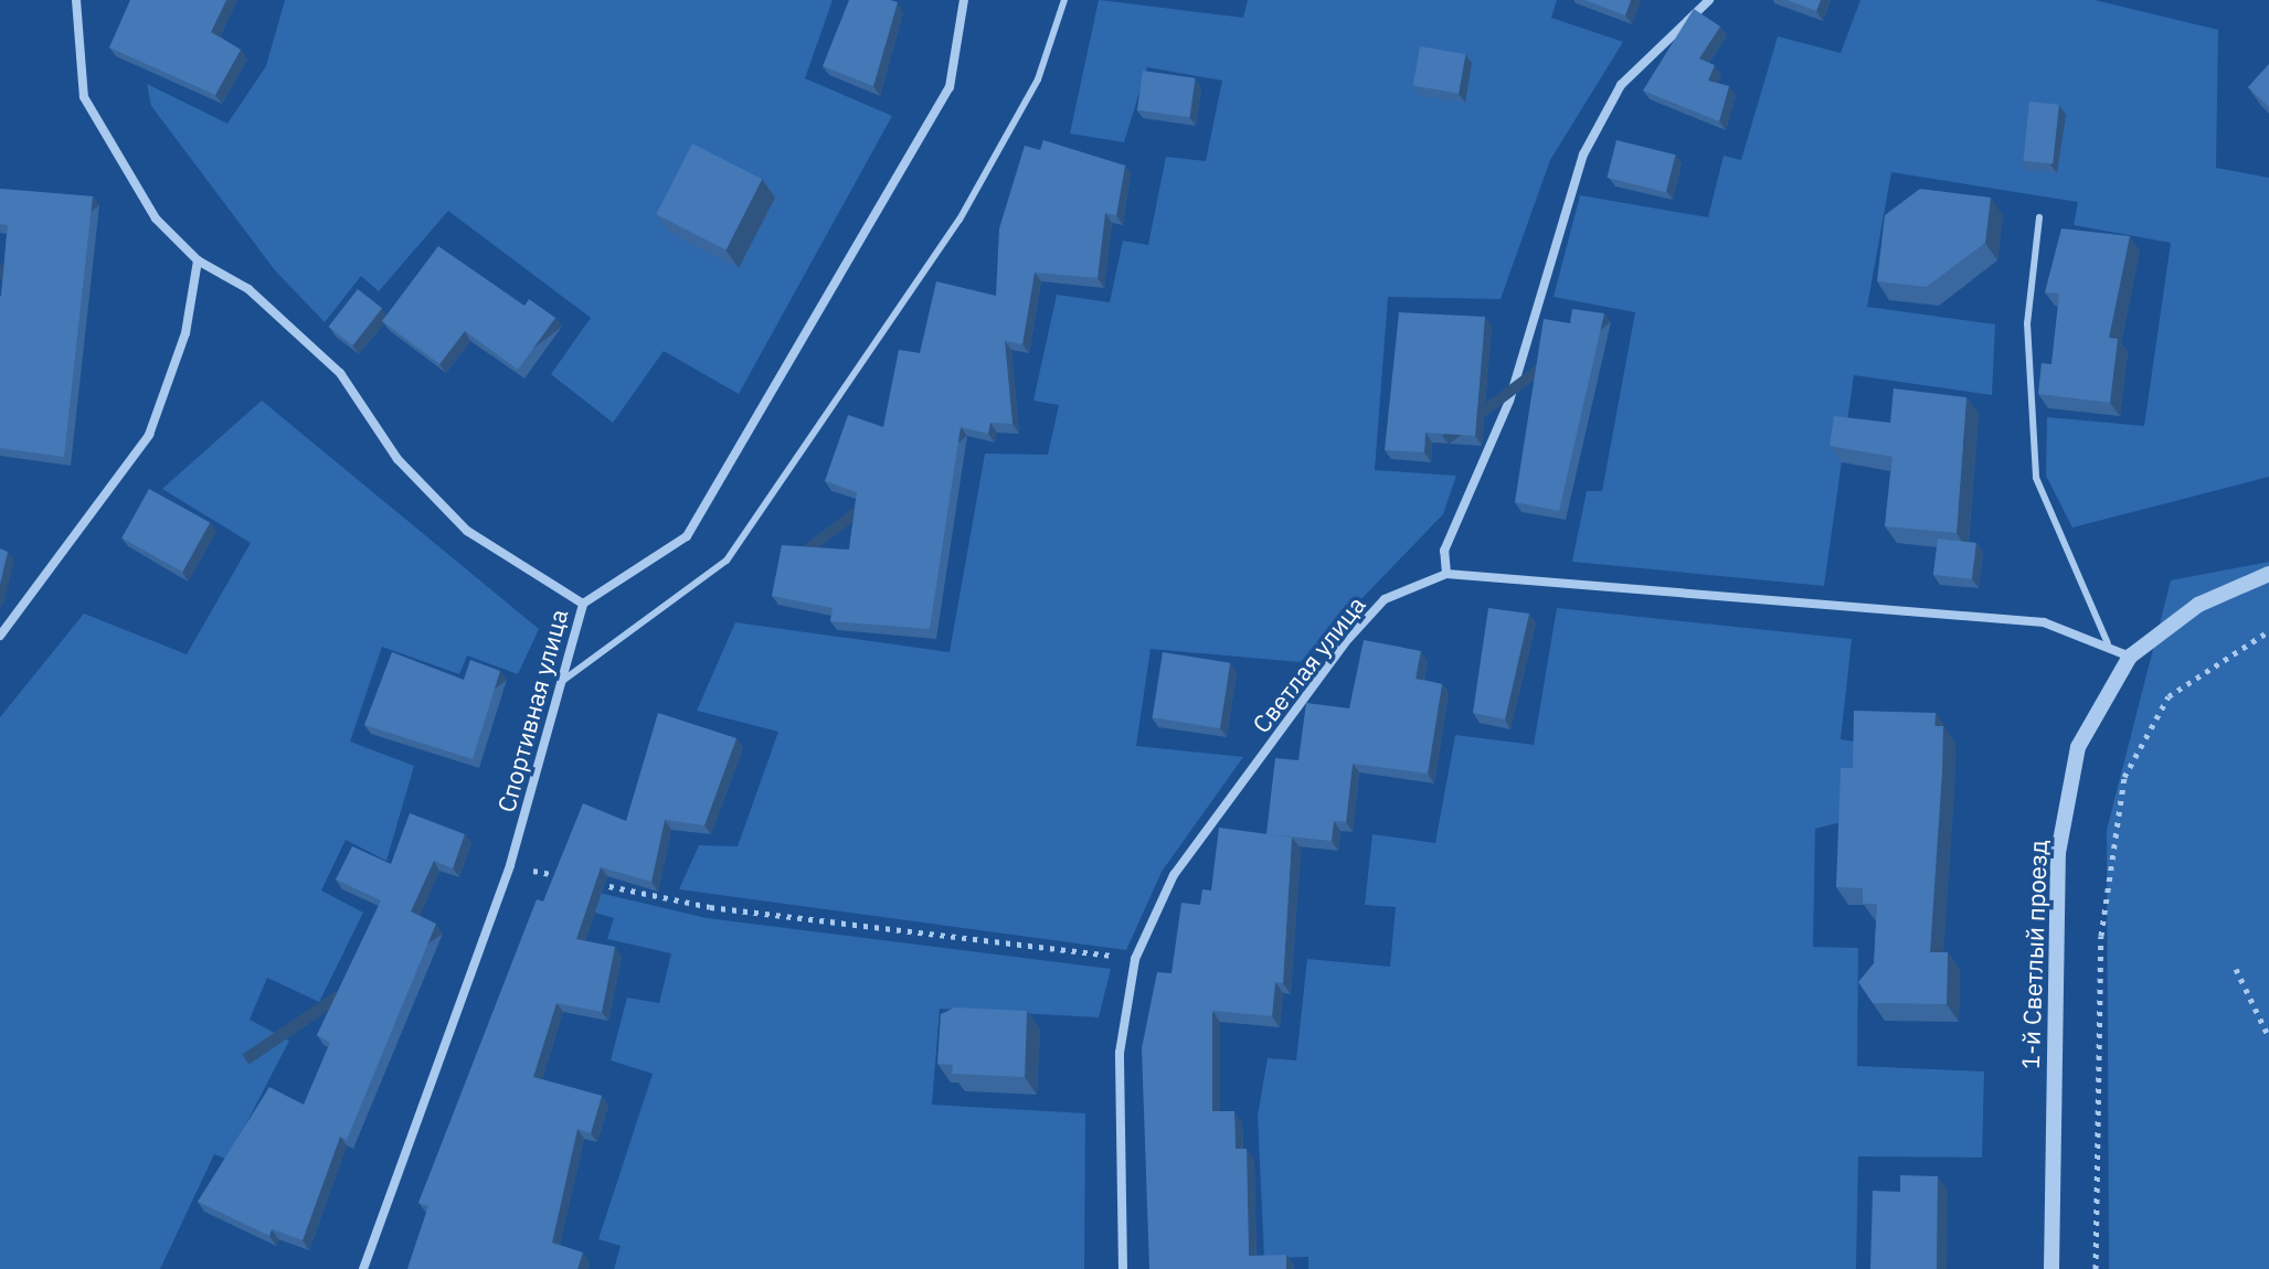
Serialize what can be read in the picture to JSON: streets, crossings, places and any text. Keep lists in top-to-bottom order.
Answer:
{
  "streets": {
    "street": ["Светлая улица", "Спортивная улица", "1-й Светлый проезд"]
  }
}
